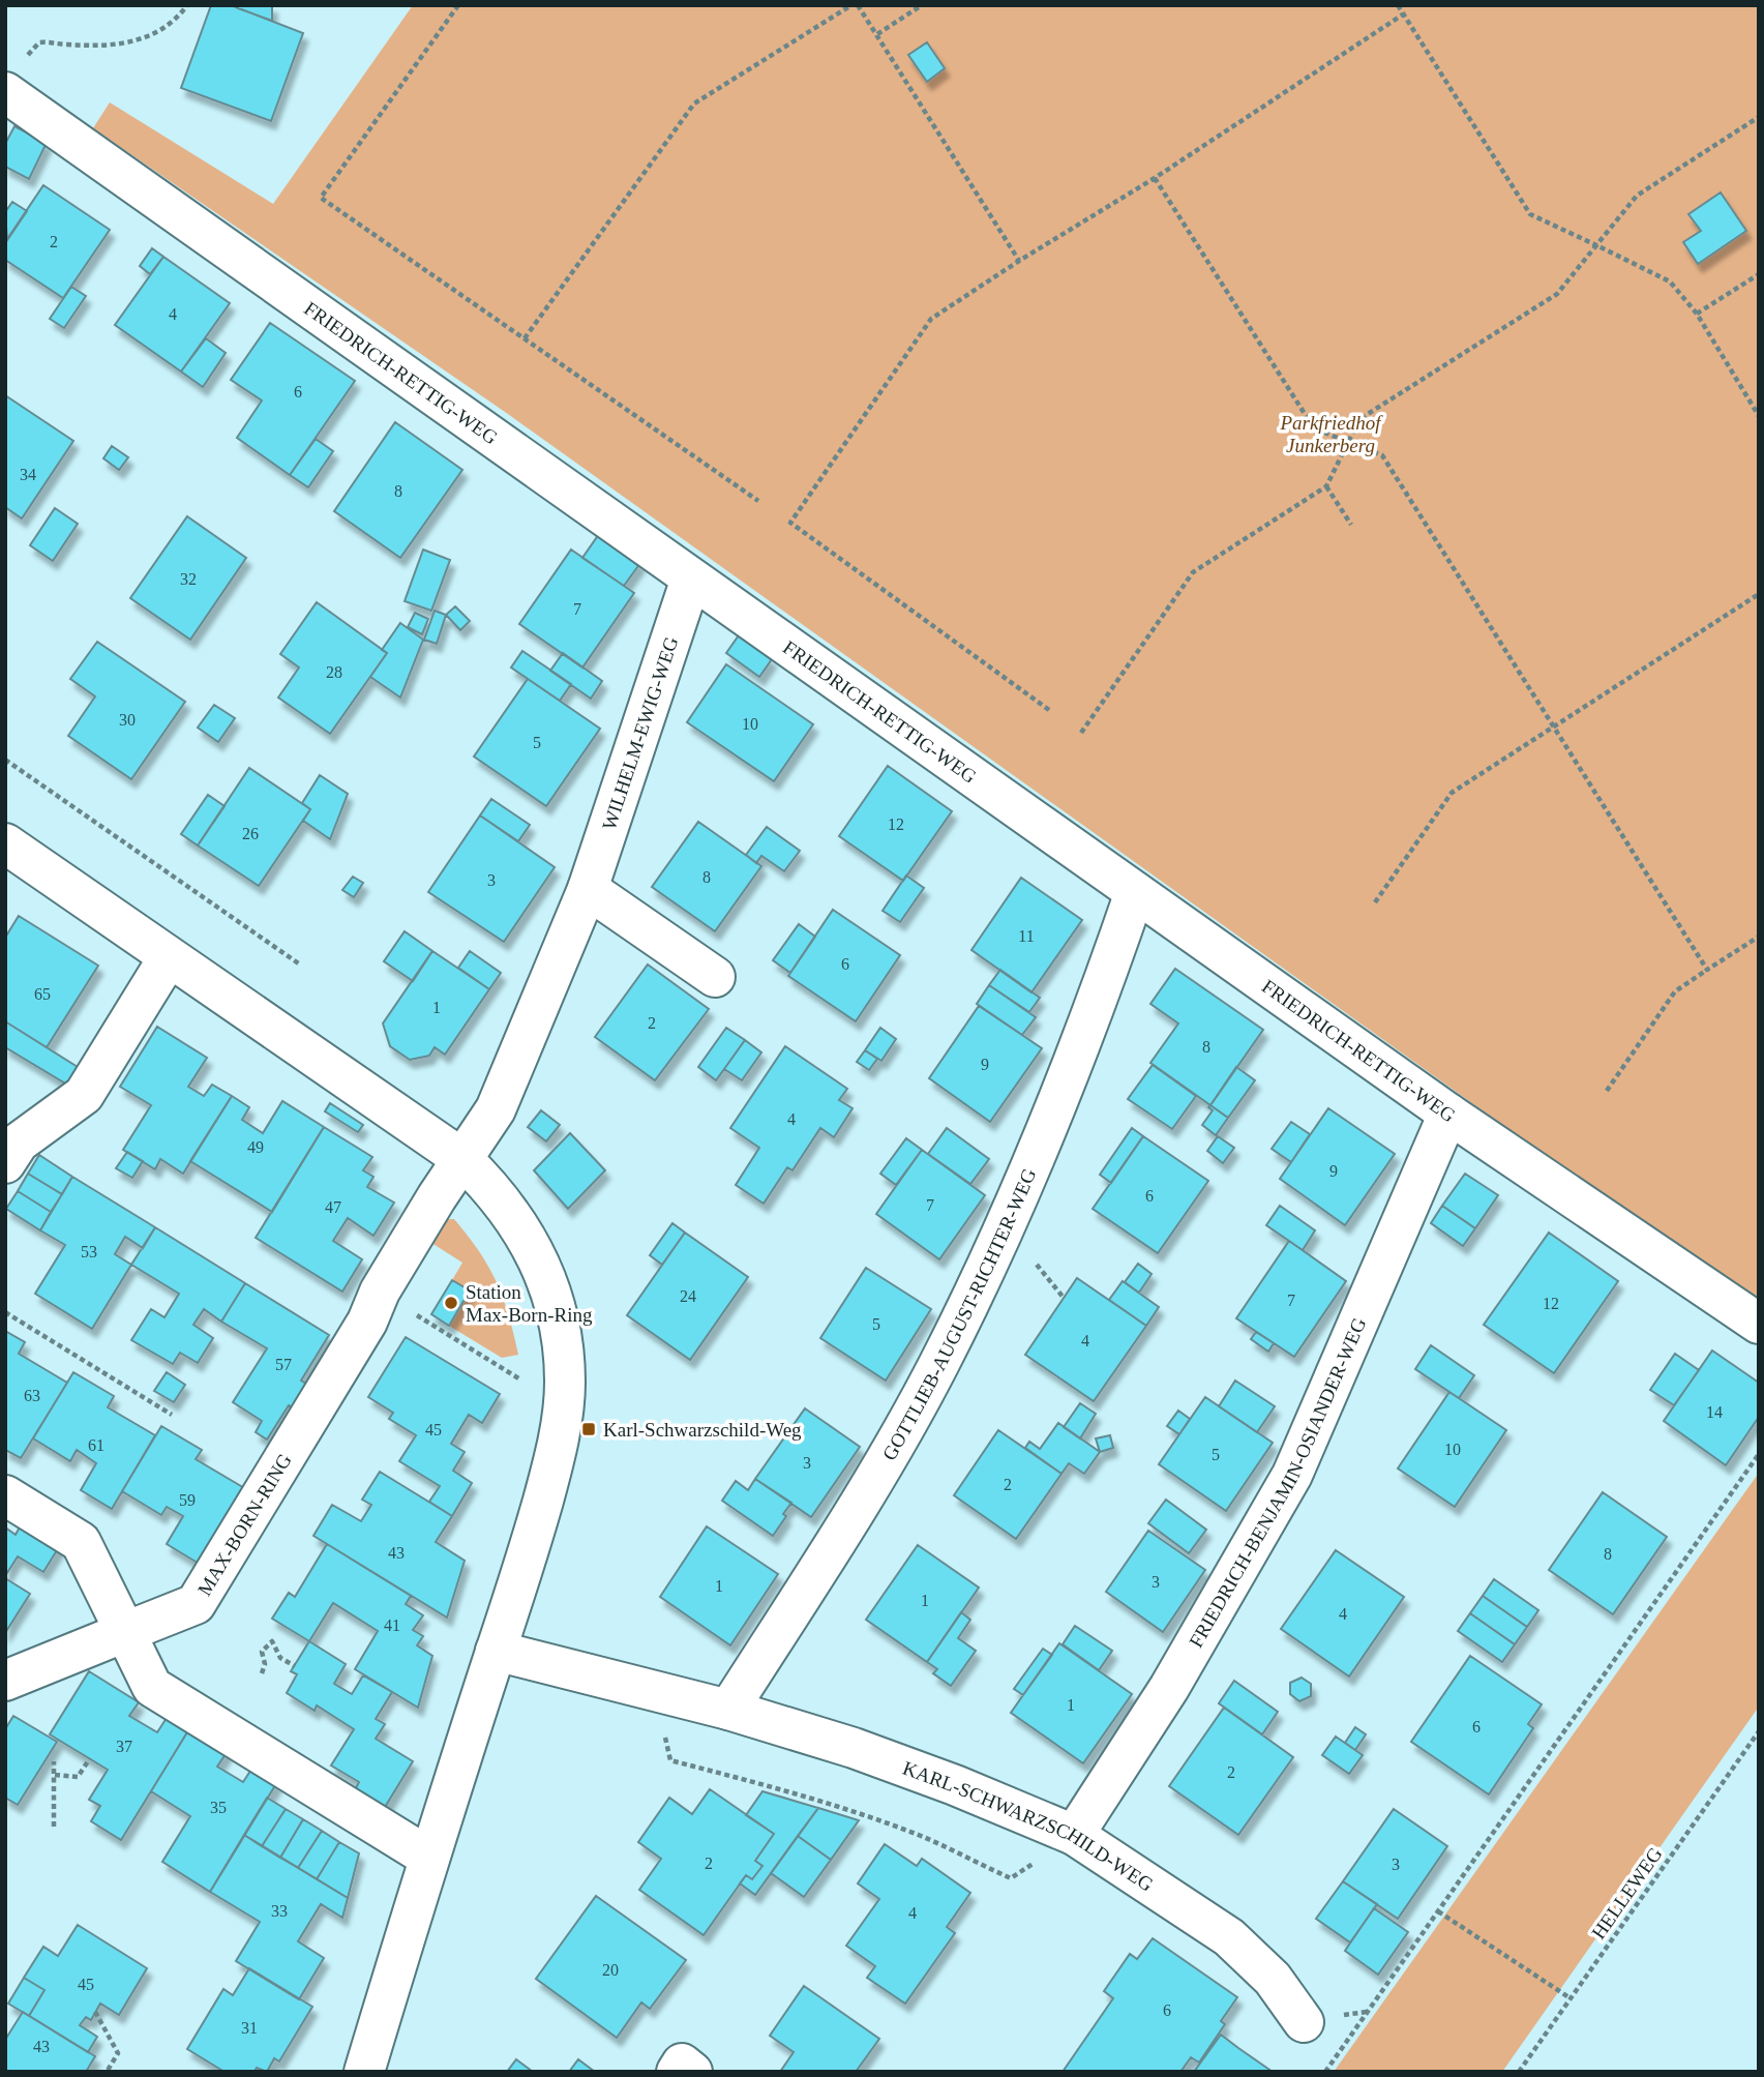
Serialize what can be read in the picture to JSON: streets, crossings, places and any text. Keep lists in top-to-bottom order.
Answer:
{
  "streets": {
    "street": [
      "FRIEDRICH-RETTIG-WEG",
      "WILHELM-EWIG-WEG",
      "GOTTLIEB-AUGUST-RICHTER-WEG",
      "FRIEDRICH-BENJAMIN-OSIANDER-WEG",
      "MAX-BORN-RING",
      "KARL-SCHWARZSCHILD-WEG"
    ],
    "path": ["HELLEWEG"]
  },
  "crossings": [
    ["FRIEDRICH-RETTIG-WEG", "WILHELM-EWIG-WEG"],
    ["FRIEDRICH-RETTIG-WEG", "GOTTLIEB-AUGUST-RICHTER-WEG"],
    ["FRIEDRICH-RETTIG-WEG", "FRIEDRICH-BENJAMIN-OSIANDER-WEG"],
    ["WILHELM-EWIG-WEG", "MAX-BORN-RING"],
    ["GOTTLIEB-AUGUST-RICHTER-WEG", "KARL-SCHWARZSCHILD-WEG"],
    ["FRIEDRICH-BENJAMIN-OSIANDER-WEG", "KARL-SCHWARZSCHILD-WEG"]
  ],
  "parks": ["Parkfriedhof Junkerberg"],
  "places": {
    "other": ["Station Max-Born-Ring"],
    "transit": ["Karl-Schwarzschild-Weg"]
  },
  "house_numbers": [
    "2",
    "4",
    "6",
    "34",
    "8",
    "32",
    "7",
    "28",
    "30",
    "10",
    "5",
    "12",
    "26",
    "8",
    "3",
    "11",
    "6",
    "65",
    "1",
    "2",
    "8",
    "9",
    "4",
    "49",
    "9",
    "6",
    "7",
    "47",
    "53",
    "24",
    "7",
    "12",
    "5",
    "4",
    "57",
    "63",
    "14",
    "45",
    "61",
    "10",
    "5",
    "3",
    "2",
    "59",
    "43",
    "8",
    "3",
    "1",
    "1",
    "4",
    "41",
    "1",
    "6",
    "37",
    "2",
    "35",
    "2",
    "3",
    "33",
    "4",
    "20",
    "45",
    "6",
    "31",
    "43"
  ]
}
